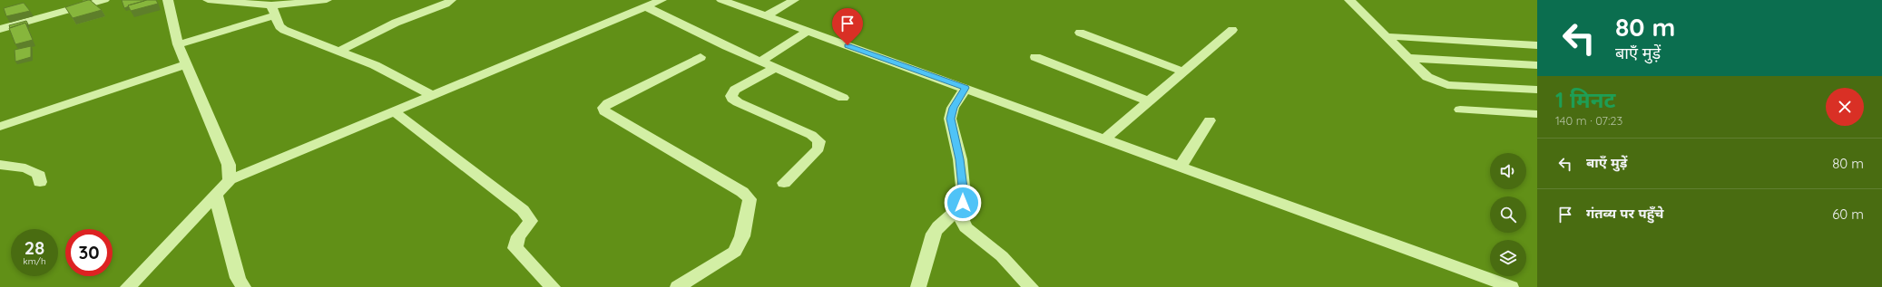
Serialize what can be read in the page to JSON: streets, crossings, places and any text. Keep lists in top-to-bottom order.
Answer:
{
  "page": {
    "turn": ["80 m", "बाएँ मुड़ें"],
    "heading": ["1 मिनट", "140 m · 07:23"],
    "list": [
      {
        "name": "बाएँ मुड़ें",
        "value": "80 m"
      },
      {
        "name": "गंतव्य पर पहुँचे",
        "value": "60 m"
      }
    ],
    "speed": "28 km/h",
    "limit": "30"
  }
}
